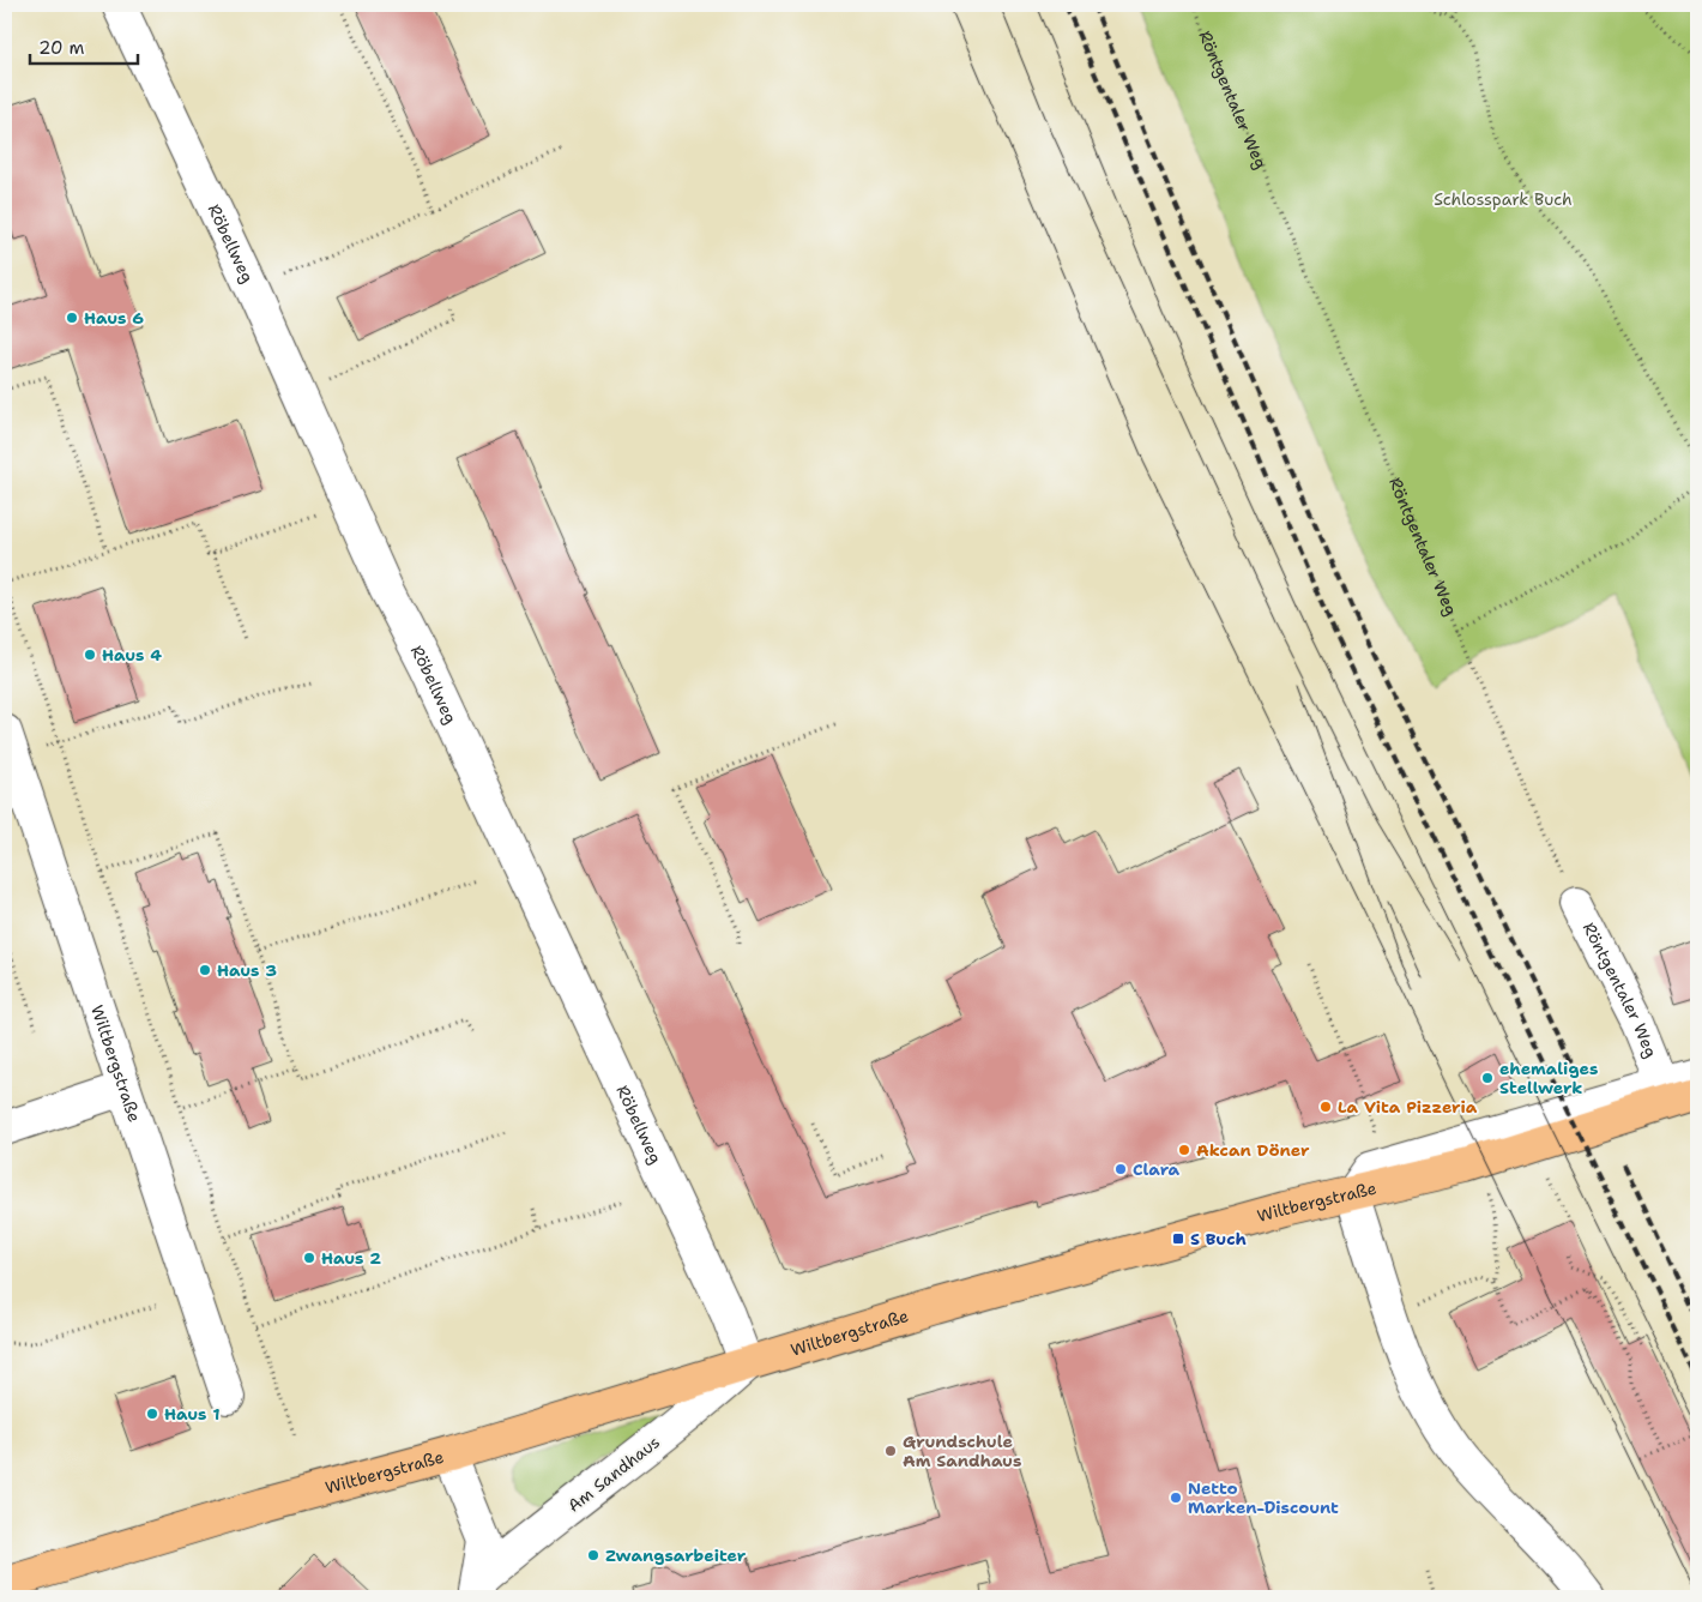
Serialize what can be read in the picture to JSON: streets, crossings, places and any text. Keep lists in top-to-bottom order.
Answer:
{
  "streets": {
    "main road": ["Wiltbergstraße"],
    "street": ["Röntgentaler Weg", "Röbellweg", "Am Sandhaus"]
  },
  "crossings": [
    ["Röbellweg", "Wiltbergstraße"],
    ["Röbellweg", "Am Sandhaus"],
    ["Wiltbergstraße", "Am Sandhaus"]
  ],
  "parks": ["Schlosspark Buch"],
  "places": {
    "other": [
      "Haus 6",
      "Haus 4",
      "Haus 3",
      "ehemaliges Stellwerk",
      "La Vita Pizzeria",
      "Akcan Döner",
      "Clara",
      "Haus 2",
      "Haus 1",
      "Grundschule Am Sandhaus",
      "Netto Marken-Discount",
      "Zwangsarbeiter"
    ],
    "transit": ["S Buch"]
  },
  "scale_bar": "20 m"
}
